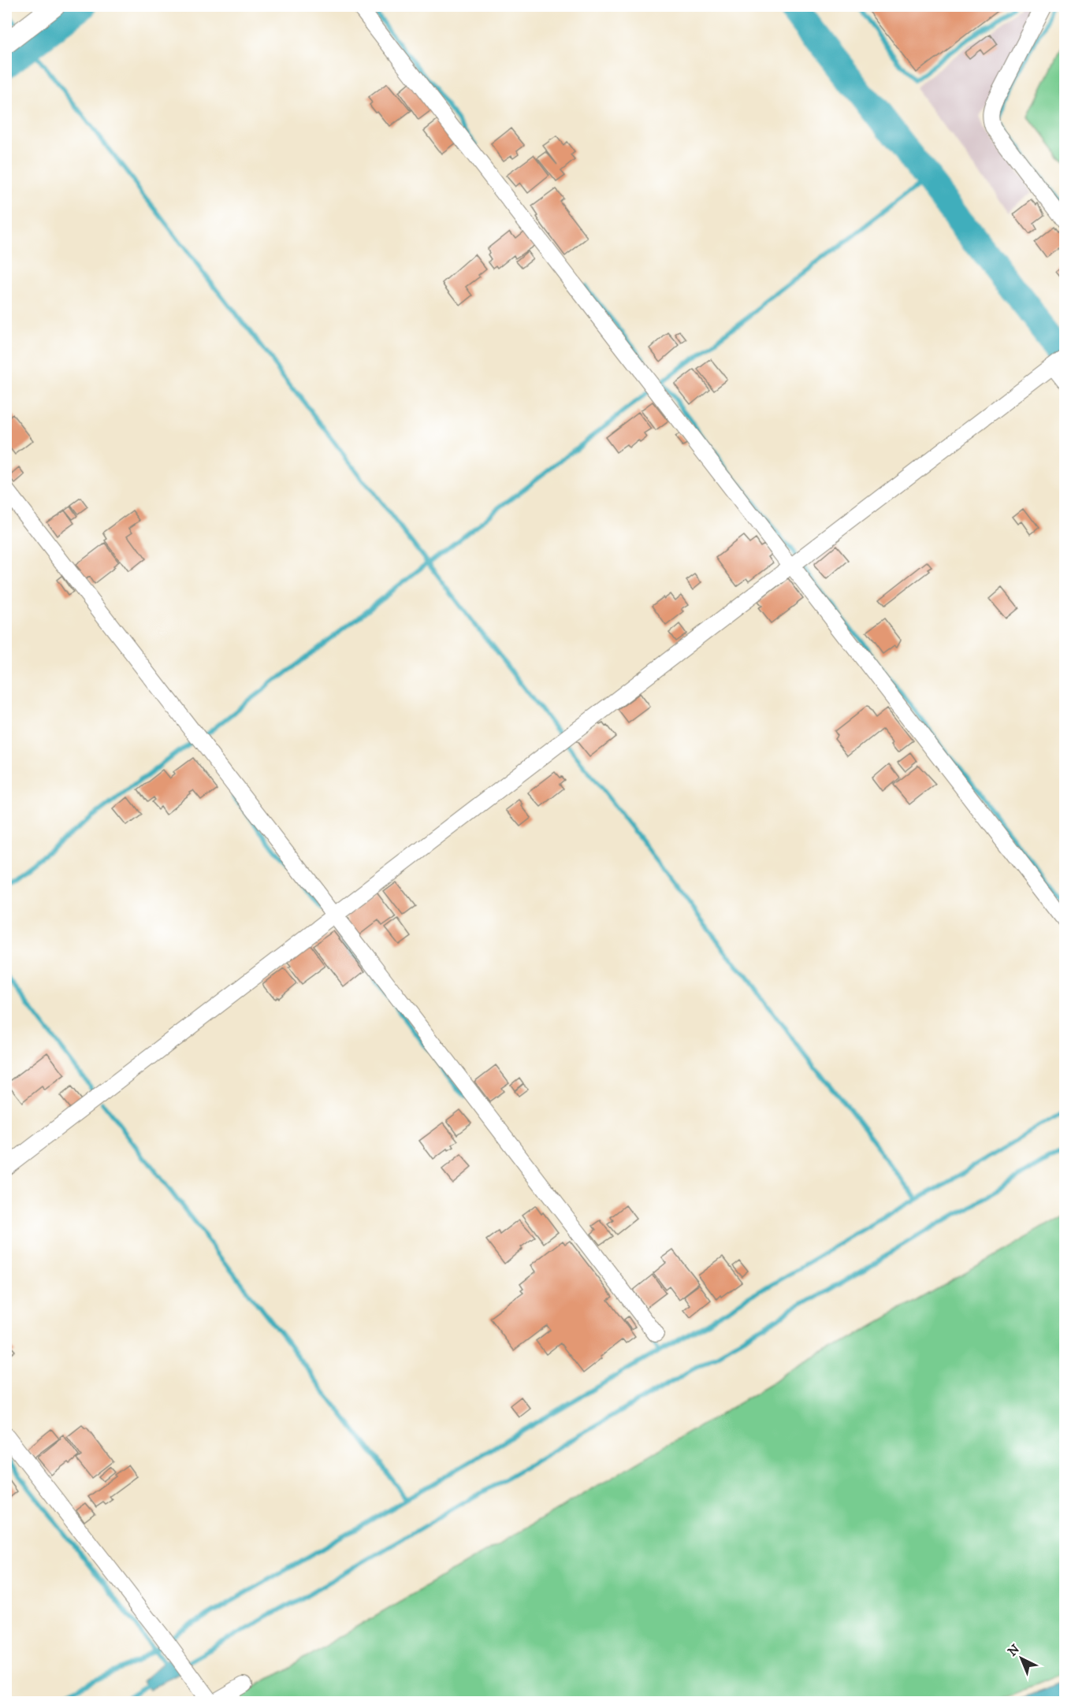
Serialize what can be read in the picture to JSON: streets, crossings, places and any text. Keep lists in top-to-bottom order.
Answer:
{
  "north": "top left"
}
